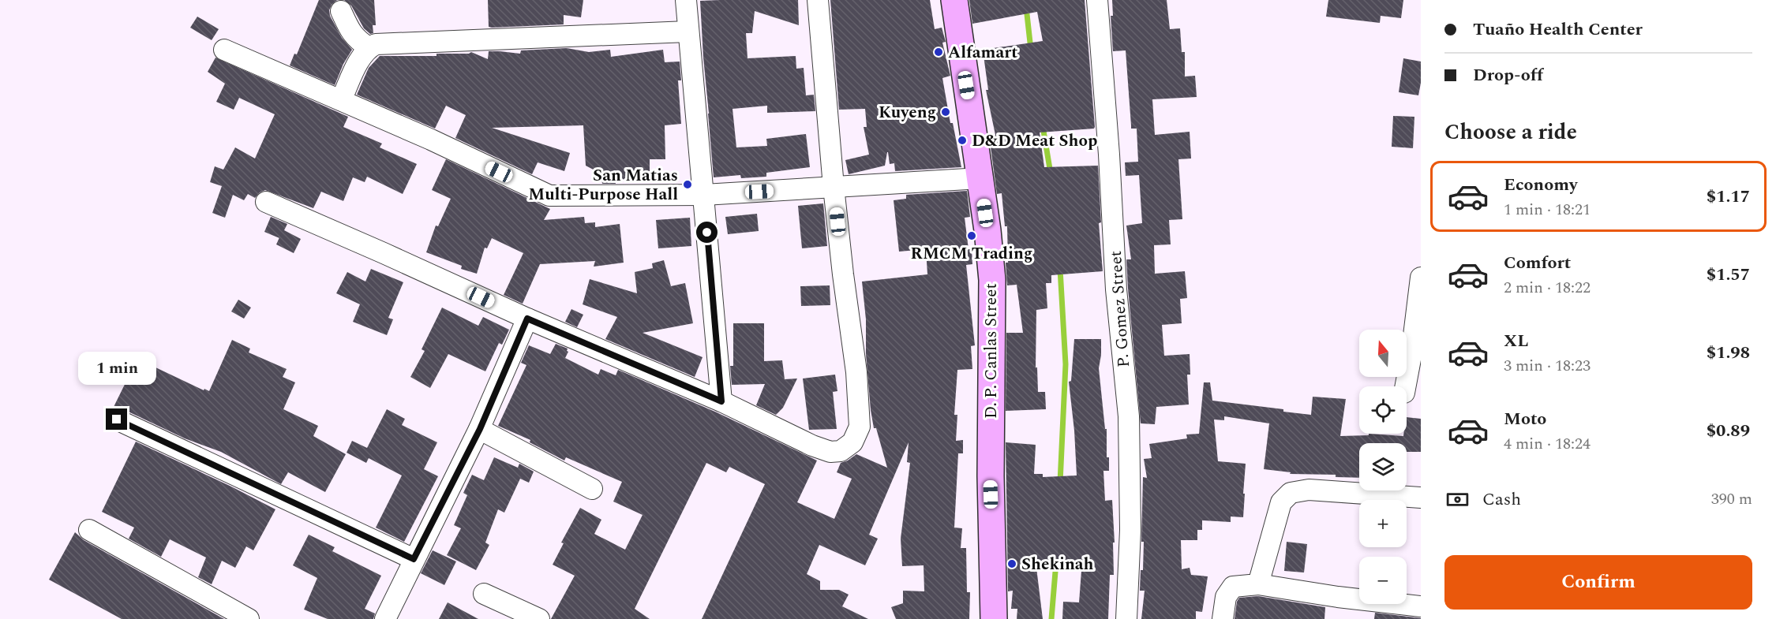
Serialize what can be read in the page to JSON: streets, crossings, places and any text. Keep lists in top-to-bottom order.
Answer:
{
  "streets": {
    "main road": ["D. P. Canlas Street"],
    "street": ["P. Gomez Street"]
  },
  "places": [
    "Alfamart",
    "Kuyeng",
    "D&D Meat Shop",
    "San Matias Multi-Purpose Hall",
    "RMCM Trading",
    "Shekinah"
  ],
  "north": "top",
  "page": {
    "banner": ["Tuaño Health Center", "Drop-off"],
    "heading": "Choose a ride",
    "list": [
      {
        "name": "Economy",
        "note": "1 min · 18:21",
        "value": "$1.17"
      },
      {
        "name": "Comfort",
        "note": "2 min · 18:22",
        "value": "$1.57"
      },
      {
        "name": "XL",
        "note": "3 min · 18:23",
        "value": "$1.98"
      },
      {
        "name": "Moto",
        "note": "4 min · 18:24",
        "value": "$0.89"
      }
    ],
    "map_buttons": ["+", "−"],
    "bubble": "1 min",
    "pay": ["Cash", "390 m"],
    "buttons": "Confirm"
  }
}
